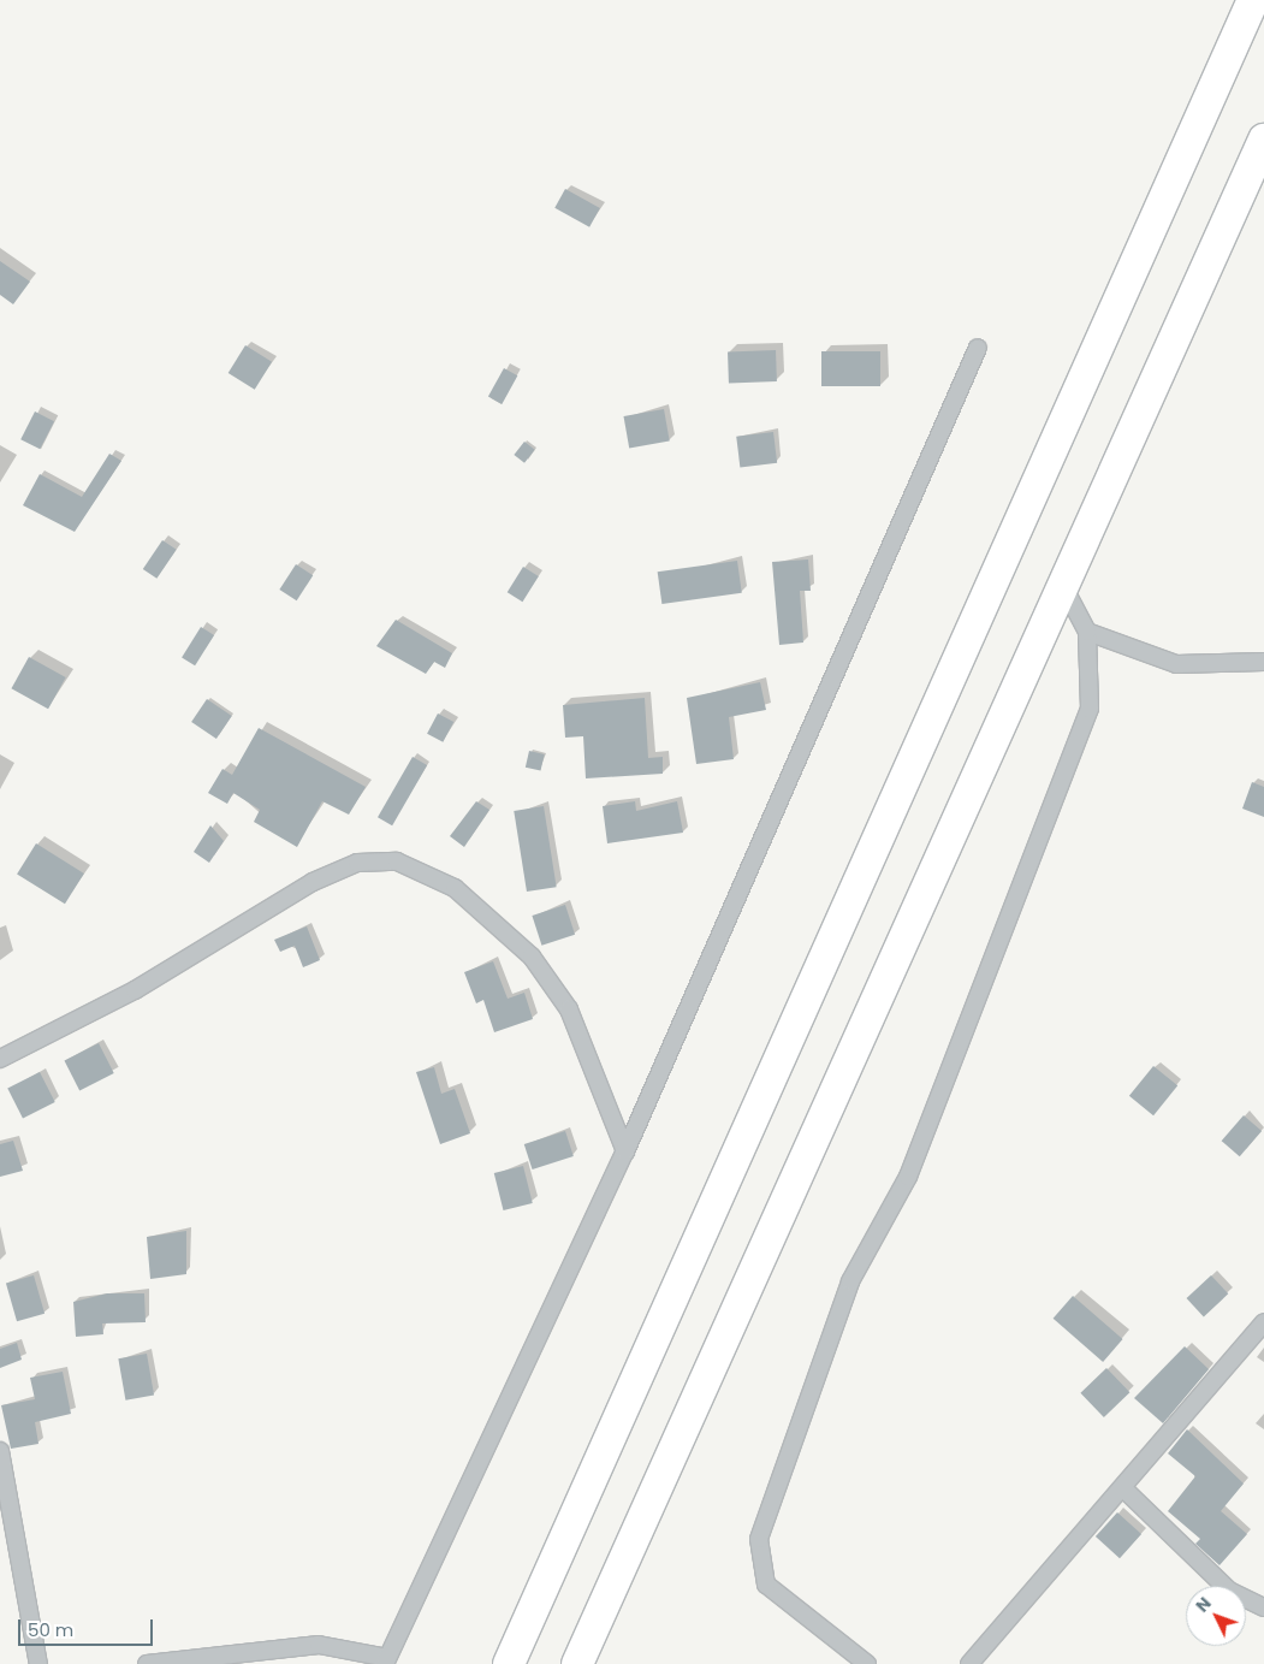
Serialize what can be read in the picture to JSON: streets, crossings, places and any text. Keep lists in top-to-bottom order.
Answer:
{
  "scale_bar": "50 m",
  "north": "top left"
}
